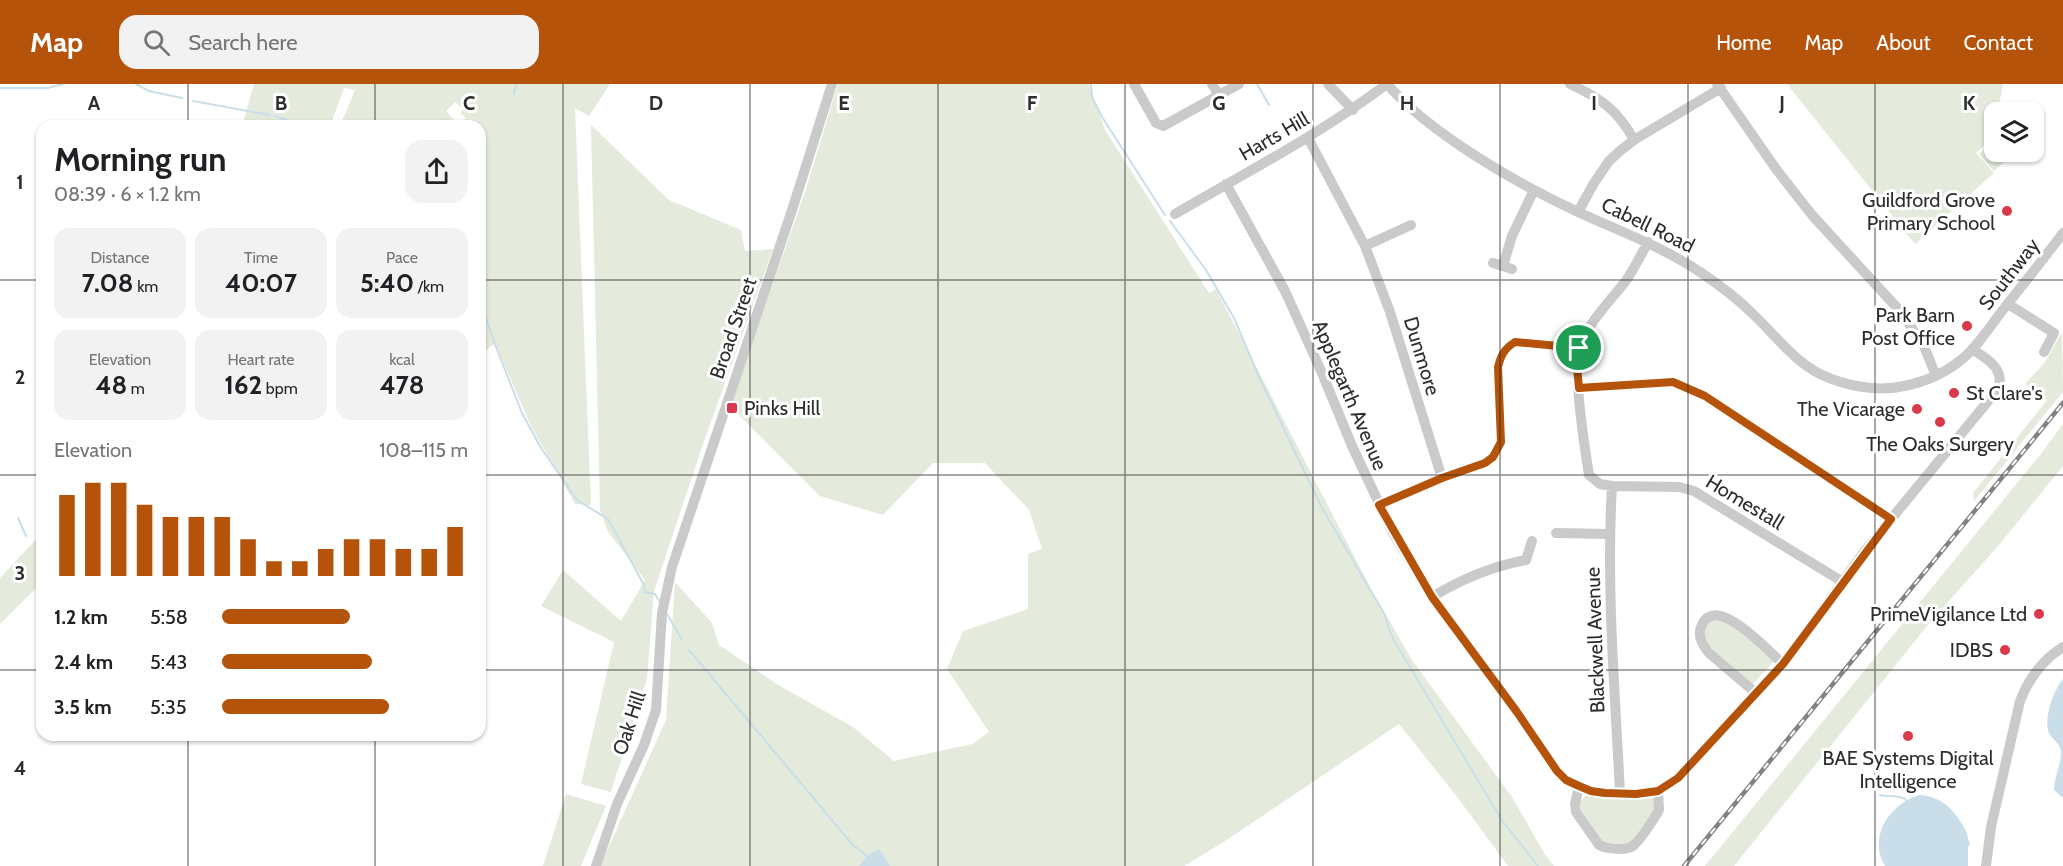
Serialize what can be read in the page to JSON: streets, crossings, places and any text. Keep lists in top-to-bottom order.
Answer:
{
  "streets": {
    "street": [
      "Harts Hill",
      "Cabell Road",
      "Southway",
      "Broad Street",
      "Dunmore",
      "Applegarth Avenue",
      "Homestall",
      "Blackwell Avenue",
      "Oak Hill"
    ]
  },
  "crossings": [
    ["Harts Hill", "Cabell Road"],
    ["Harts Hill", "Dunmore"],
    ["Harts Hill", "Applegarth Avenue"],
    ["Cabell Road", "Southway"],
    ["Broad Street", "Oak Hill"],
    ["Applegarth Avenue", "Blackwell Avenue"],
    ["Homestall", "Blackwell Avenue"]
  ],
  "places": {
    "other": [
      "Guildford Grove Primary School",
      "Park Barn Post Office",
      "St Clare's",
      "The Vicarage",
      "The Oaks Surgery",
      "PrimeVigilance Ltd",
      "IDBS",
      "BAE Systems Digital Intelligence"
    ],
    "transit": ["Pinks Hill"]
  },
  "page": {
    "header": "Map",
    "search": "Search here",
    "nav": [
      "Home",
      "Map",
      "About",
      "Contact"
    ],
    "heading": ["Morning run", "08:39 · 6 × 1.2 km"],
    "stats": [
      ["Distance", "7.08 km"],
      ["Time", "40:07"],
      ["Pace", "5:40 /km"],
      ["Elevation", "48 m"],
      ["Heart rate", "162 bpm"],
      ["kcal", "478"]
    ],
    "chart": ["Elevation", "108–115 m"],
    "list": [
      {
        "name": "1.2 km",
        "note": "5:58"
      },
      {
        "name": "2.4 km",
        "note": "5:43"
      },
      {
        "name": "3.5 km",
        "note": "5:35"
      }
    ]
  },
  "grid": {
    "columns": [
      "A",
      "B",
      "C",
      "D",
      "E",
      "F",
      "G",
      "H",
      "I",
      "J",
      "K"
    ],
    "rows": [
      "1",
      "2",
      "3",
      "4"
    ]
  }
}
